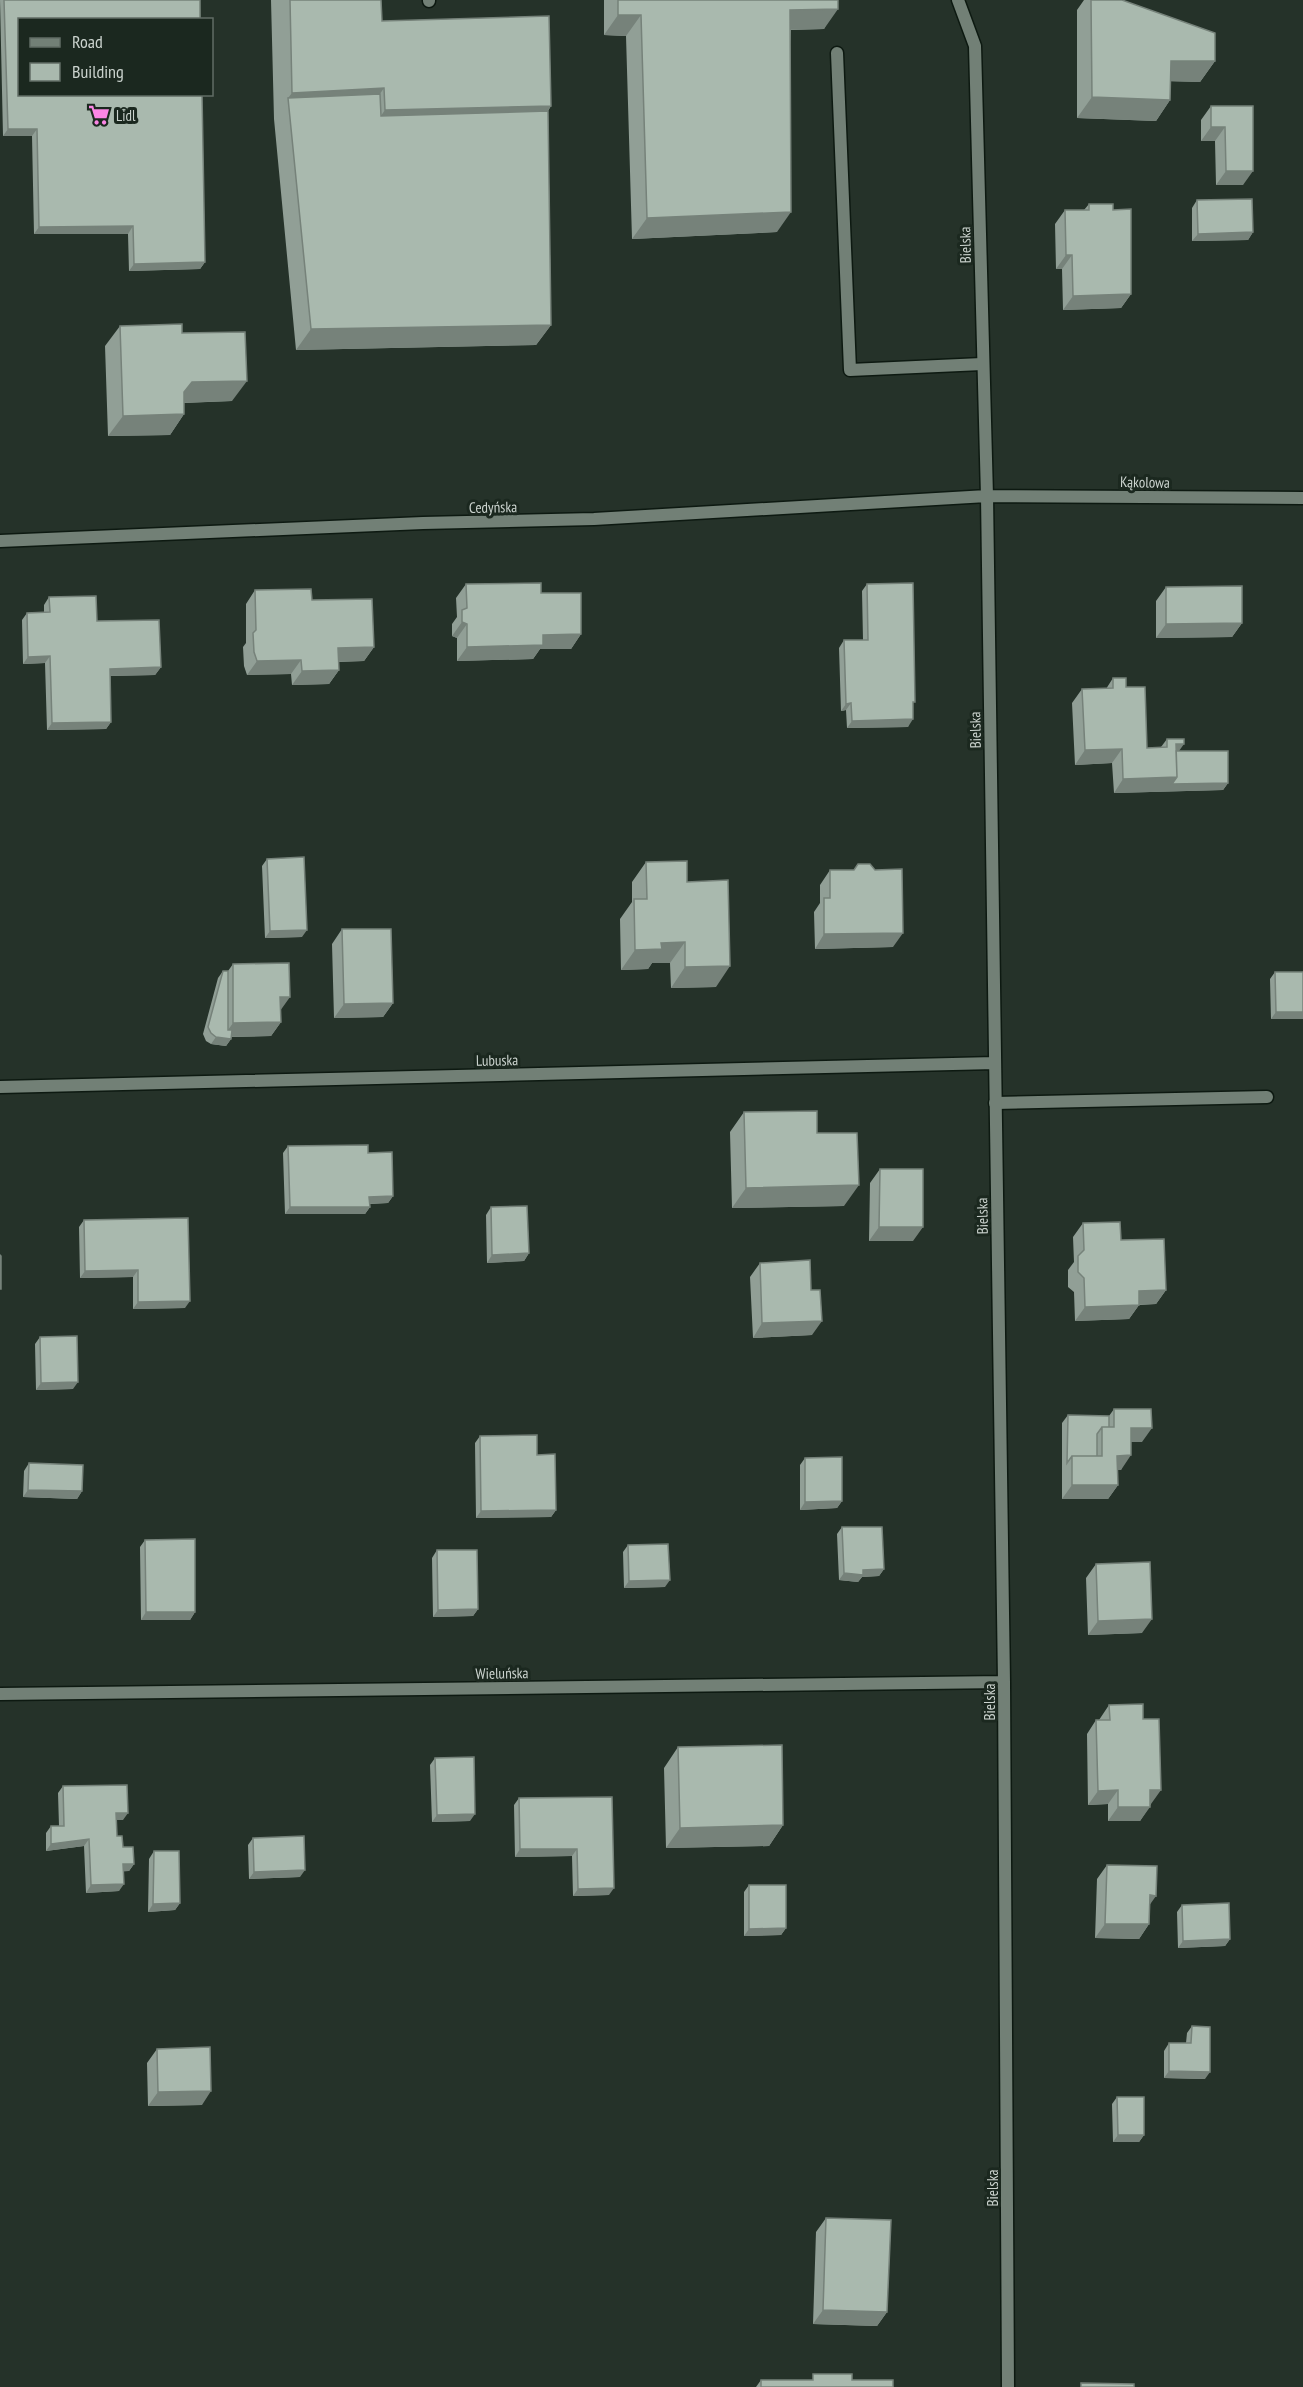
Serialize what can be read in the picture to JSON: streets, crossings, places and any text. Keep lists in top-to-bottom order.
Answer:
{
  "streets": {
    "street": [
      "Bielska",
      "Kąkolowa",
      "Cedyńska",
      "Lubuska",
      "Wieluńska"
    ]
  },
  "crossings": [
    ["Bielska", "Kąkolowa"],
    ["Bielska", "Cedyńska"],
    ["Bielska", "Lubuska"],
    ["Bielska", "Wieluńska"],
    ["Kąkolowa", "Cedyńska"]
  ],
  "places": {
    "supermarket": ["Lidl"]
  },
  "legend": ["Road", "Building"]
}
